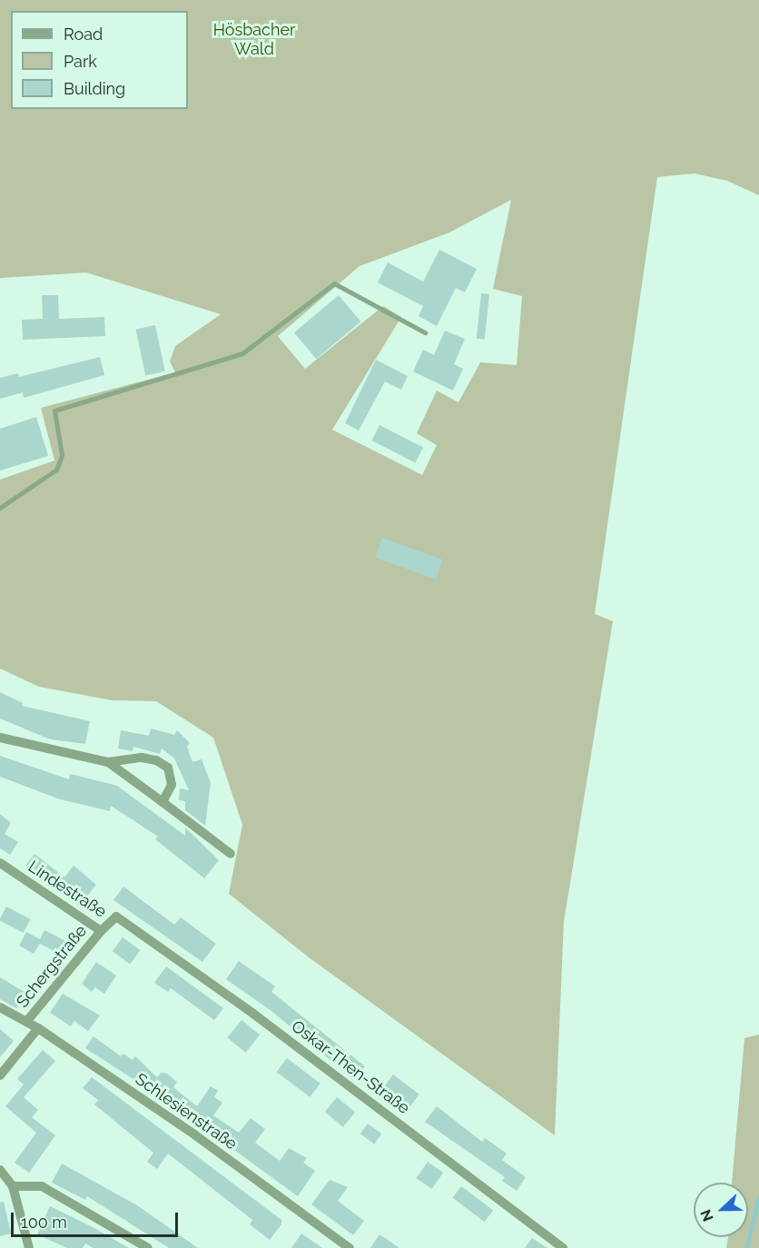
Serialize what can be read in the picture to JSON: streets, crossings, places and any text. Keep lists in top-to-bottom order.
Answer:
{
  "streets": {
    "street": [
      "Lindestraße",
      "Schergstraße",
      "Oskar-Then-Straße",
      "Schlesienstraße"
    ]
  },
  "crossings": [
    ["Lindestraße", "Schergstraße"],
    ["Lindestraße", "Oskar-Then-Straße"],
    ["Schergstraße", "Schlesienstraße"]
  ],
  "parks": ["Hösbacher Wald"],
  "legend": ["Road", "Park", "Building"],
  "scale_bar": "100 m",
  "north": "left"
}
